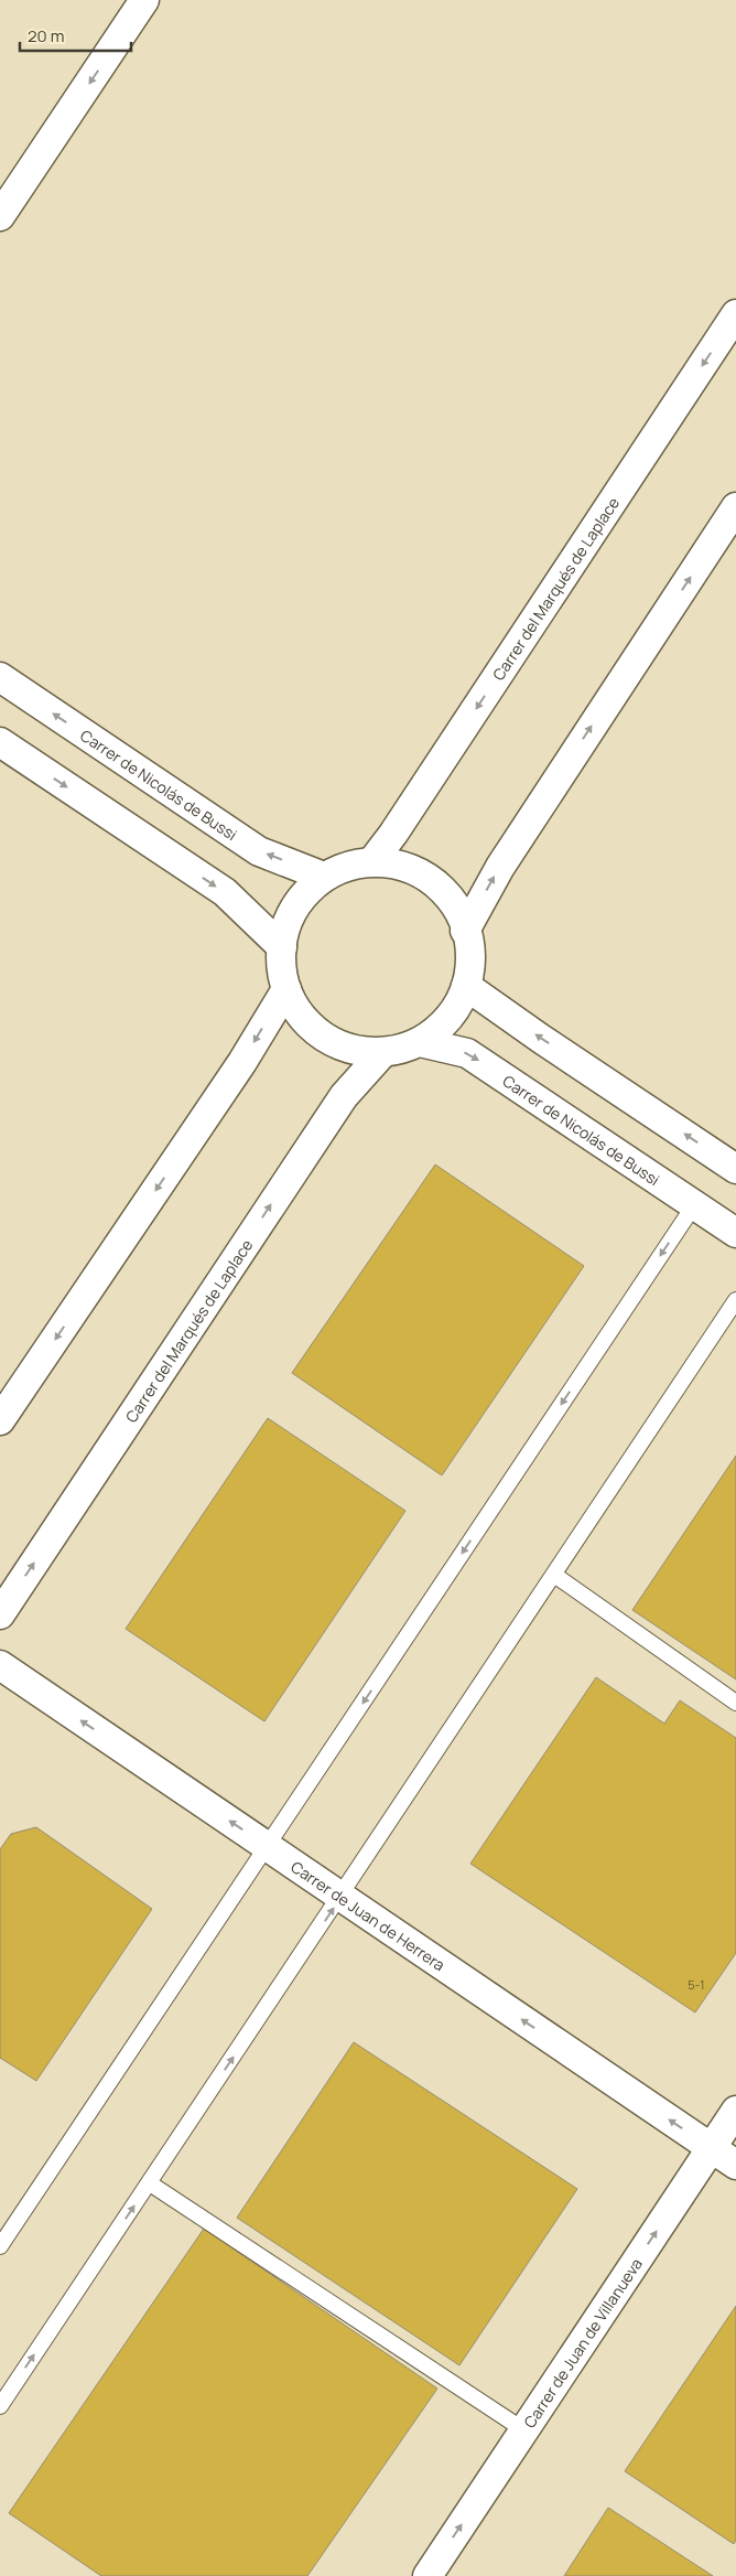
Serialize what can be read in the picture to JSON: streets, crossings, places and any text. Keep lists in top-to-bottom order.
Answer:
{
  "streets": {
    "street": [
      "Carrer del Marqués de Laplace",
      "Carrer de Nicolás de Bussi",
      "Carrer de Juan de Herrera",
      "Carrer de Juan de Villanueva"
    ]
  },
  "crossings": [
    ["Carrer del Marqués de Laplace", "Carrer de Nicolás de Bussi"],
    ["Carrer de Juan de Herrera", "Carrer de Juan de Villanueva"]
  ],
  "one_way": ["Carrer de Juan de Herrera", "Carrer de Juan de Villanueva"],
  "house_numbers": ["5-1"],
  "scale_bar": "20 m"
}
